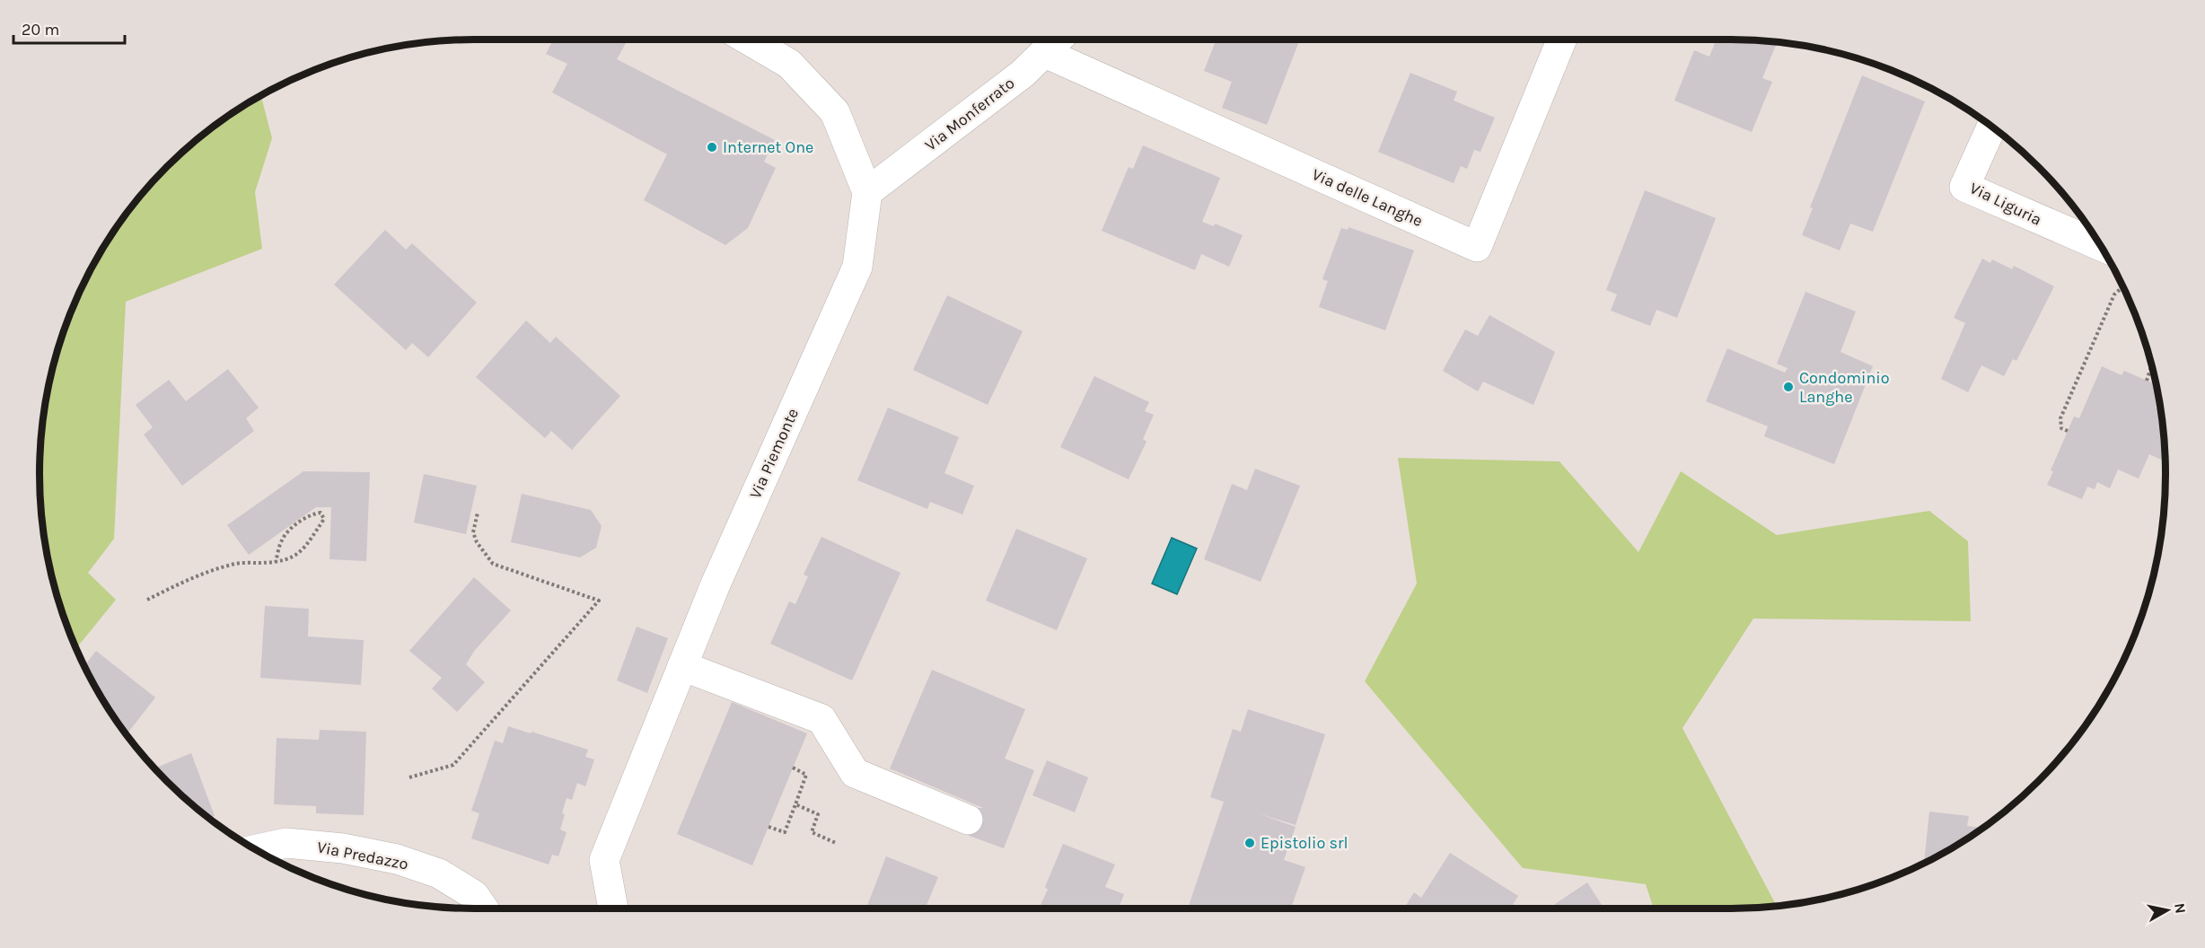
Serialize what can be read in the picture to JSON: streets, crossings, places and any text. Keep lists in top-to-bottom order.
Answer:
{
  "streets": {
    "street": [
      "Via Monferrato",
      "Via delle Langhe",
      "Via Liguria",
      "Via Piemonte",
      "Via Predazzo"
    ]
  },
  "crossings": [
    ["Via Monferrato", "Via delle Langhe"],
    ["Via Monferrato", "Via Piemonte"]
  ],
  "places": ["Internet One", "Condominio Langhe", "Epistolio srl"],
  "scale_bar": "20 m",
  "north": "right"
}
